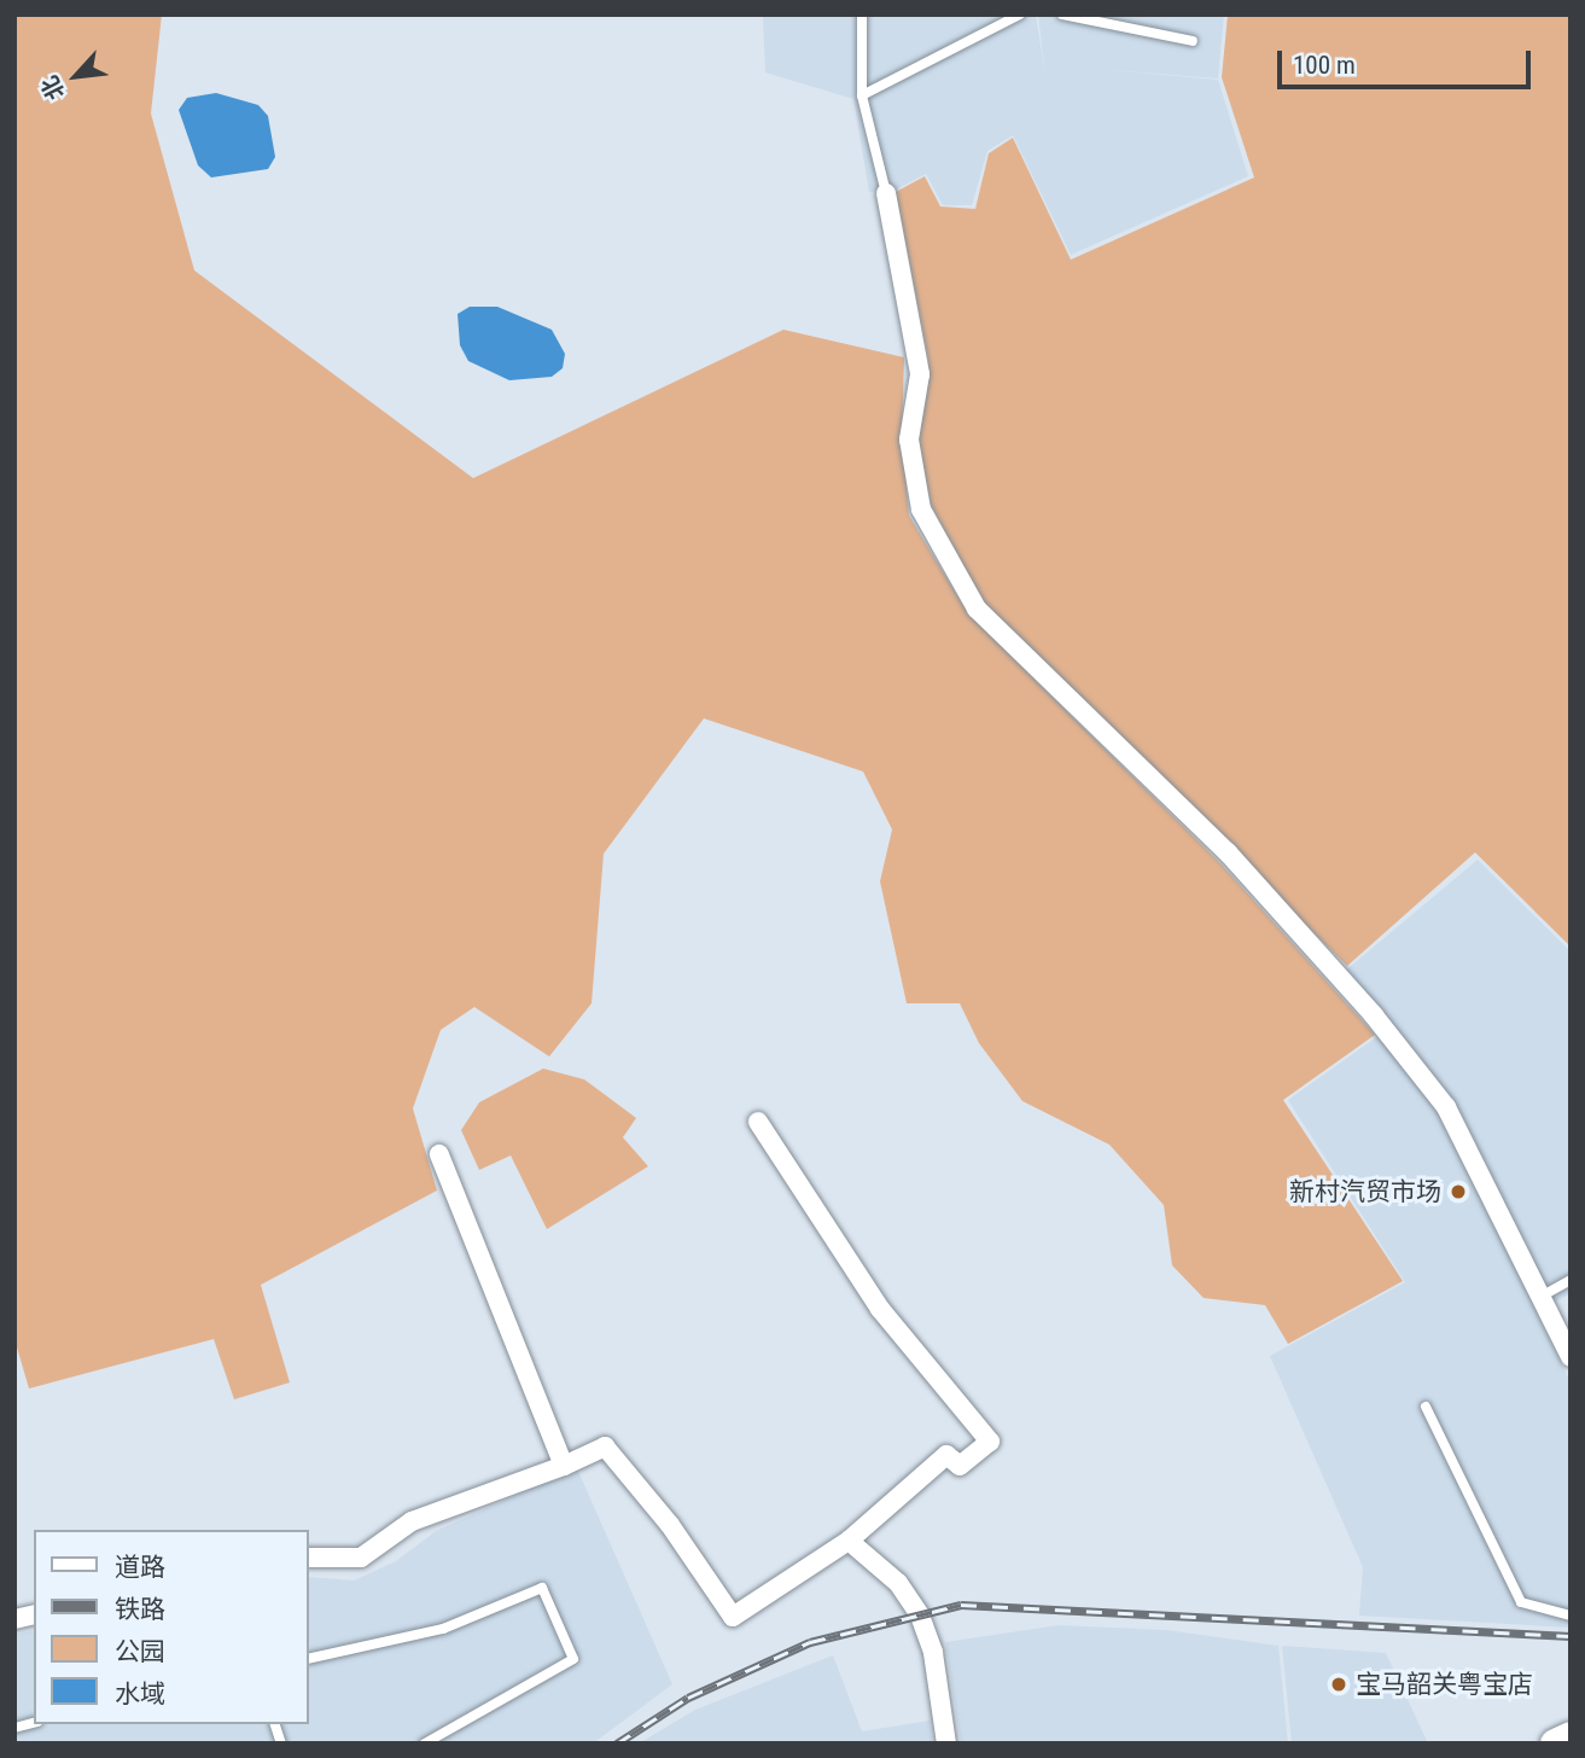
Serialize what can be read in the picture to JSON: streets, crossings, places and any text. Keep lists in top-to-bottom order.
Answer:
{
  "places": ["新村汽贸市场", "宝马韶关粤宝店"],
  "legend": [
    "道路",
    "铁路",
    "公园",
    "水域"
  ],
  "scale_bar": "100 m",
  "north": "bottom left"
}
